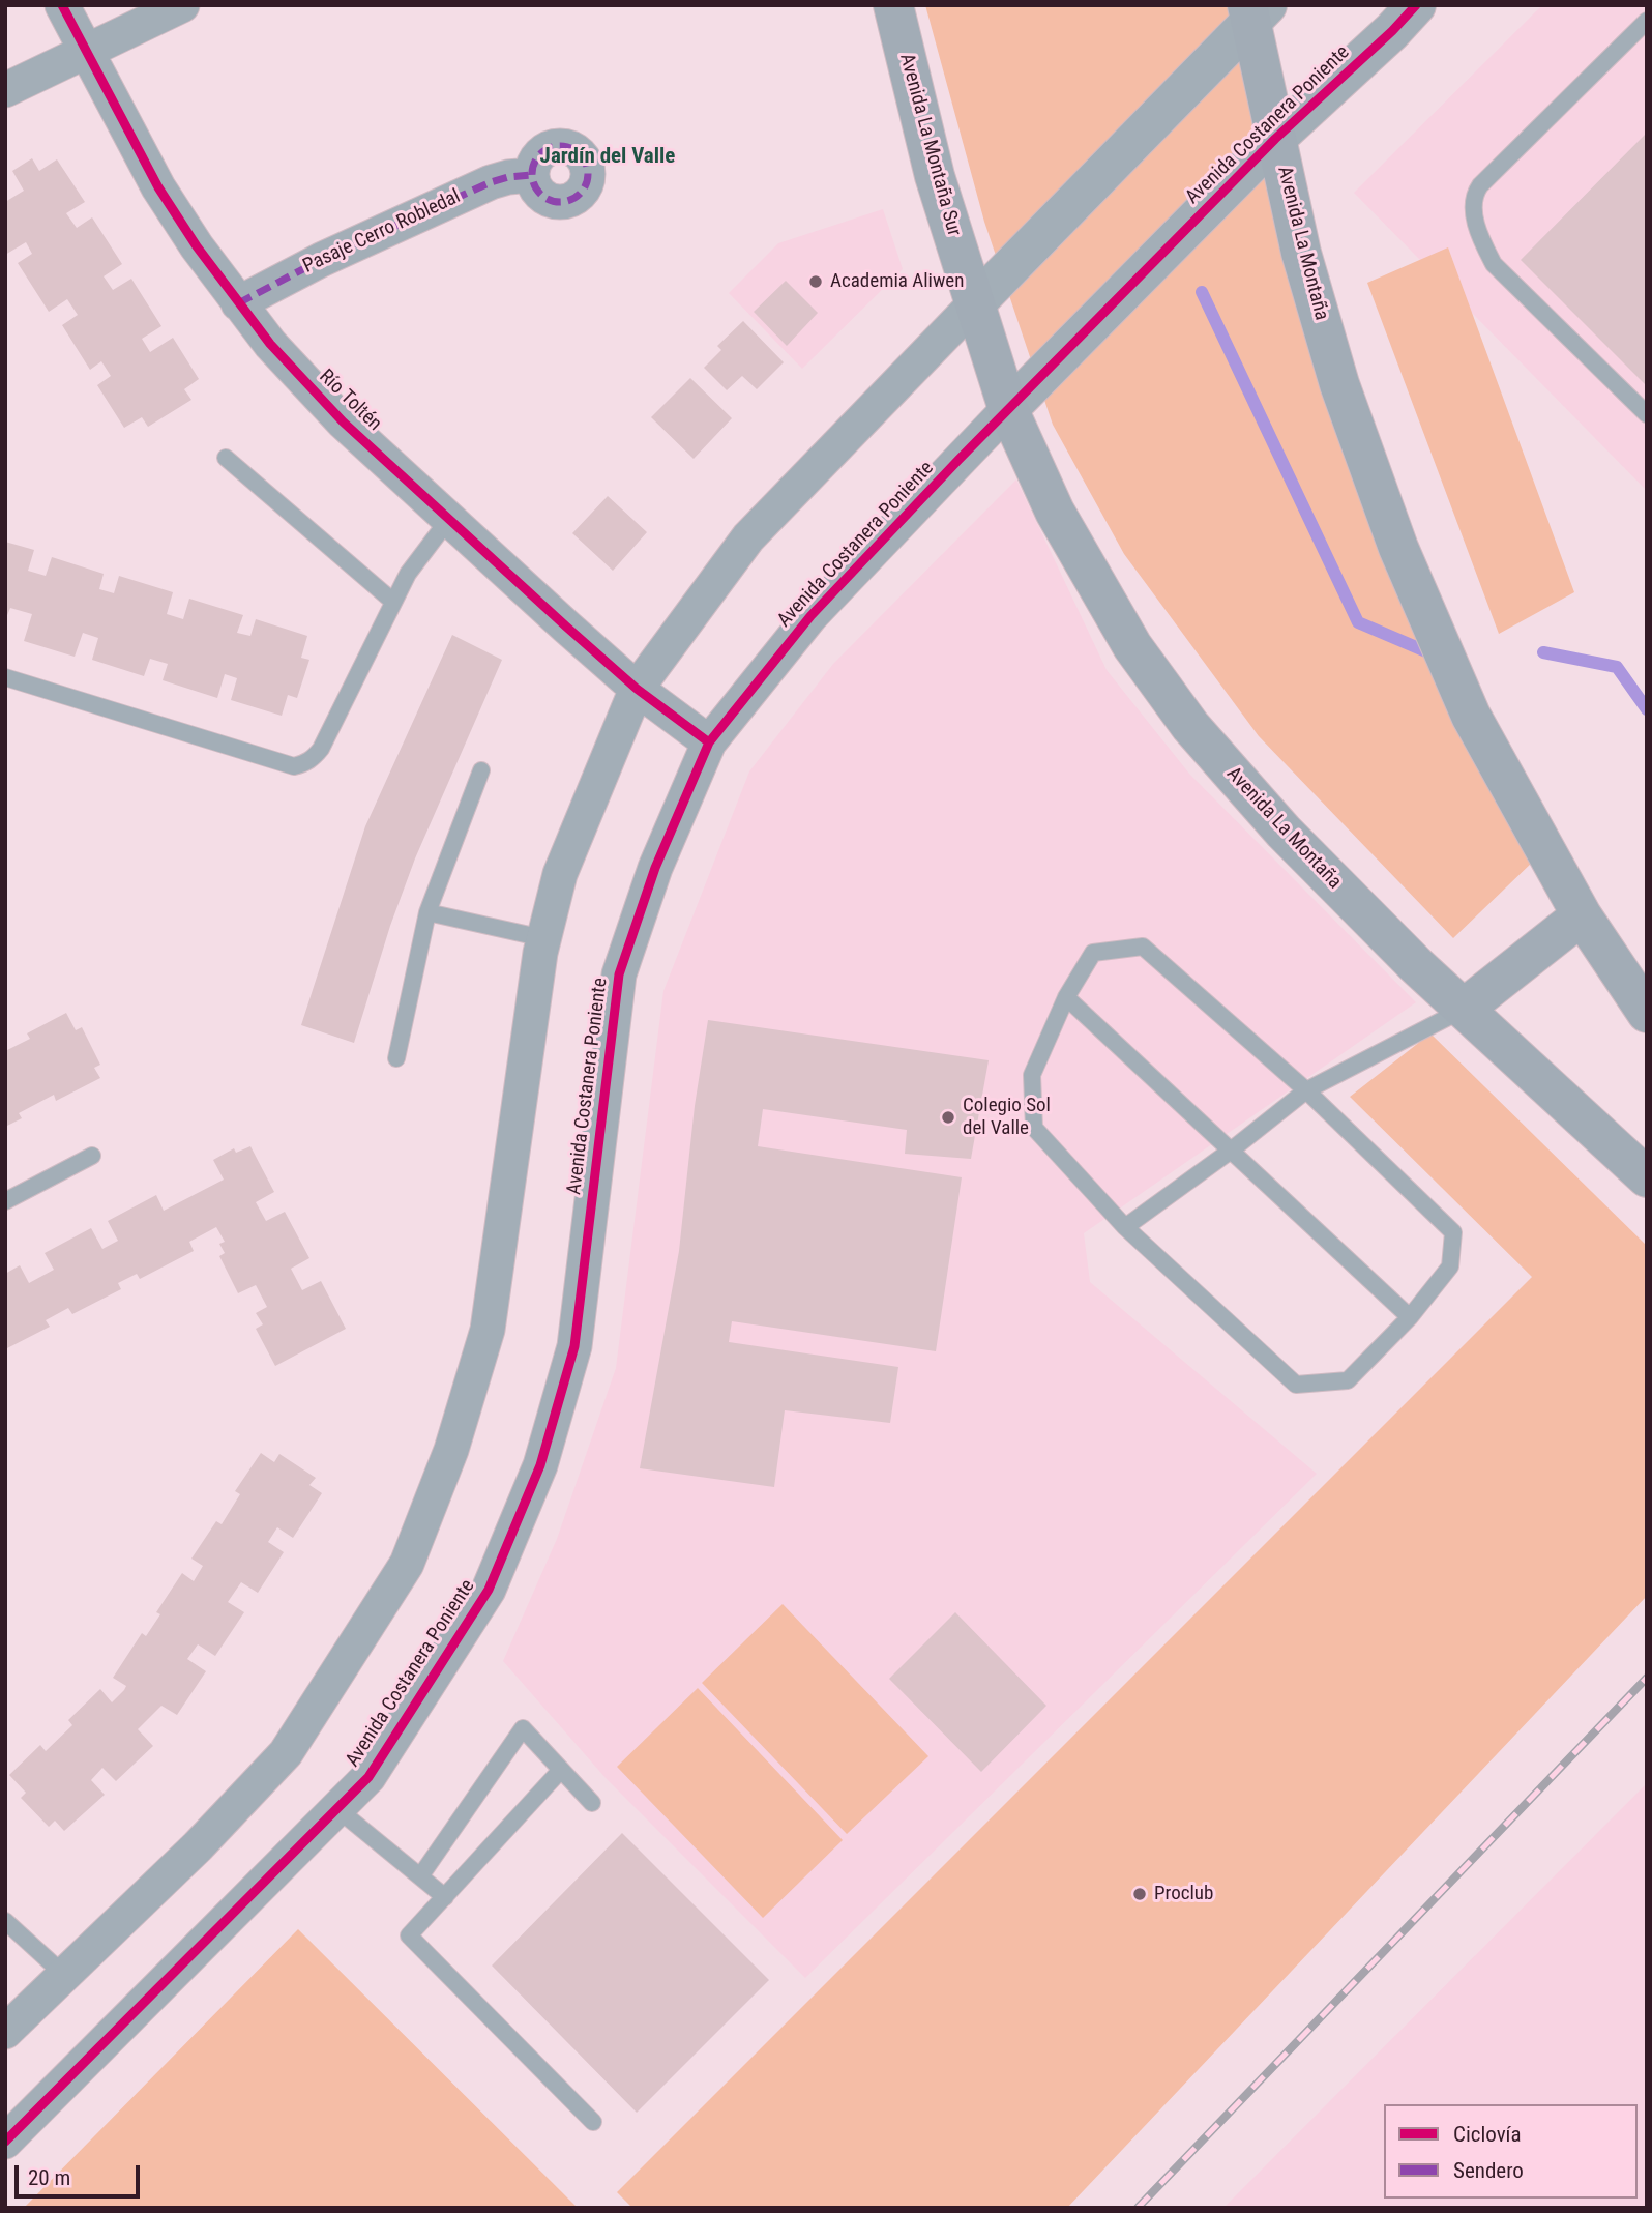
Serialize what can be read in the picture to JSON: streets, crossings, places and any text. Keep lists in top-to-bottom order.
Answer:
{
  "streets": {
    "main road": ["Avenida La Montaña Sur", "Avenida La Montaña"],
    "street": ["Avenida Costanera Poniente", "Pasaje Cerro Robledal", "Río Toltén"]
  },
  "crossings": [
    ["Avenida Costanera Poniente", "Avenida La Montaña Sur"],
    ["Avenida Costanera Poniente", "Avenida La Montaña"],
    ["Avenida Costanera Poniente", "Río Toltén"],
    ["Avenida La Montaña Sur", "Avenida La Montaña"],
    ["Pasaje Cerro Robledal", "Río Toltén"]
  ],
  "districts": ["Jardín del Valle"],
  "places": ["Academia Aliwen", "Colegio Sol del Valle", "Proclub"],
  "legend": ["Ciclovía", "Sendero"],
  "scale_bar": "20 m"
}
